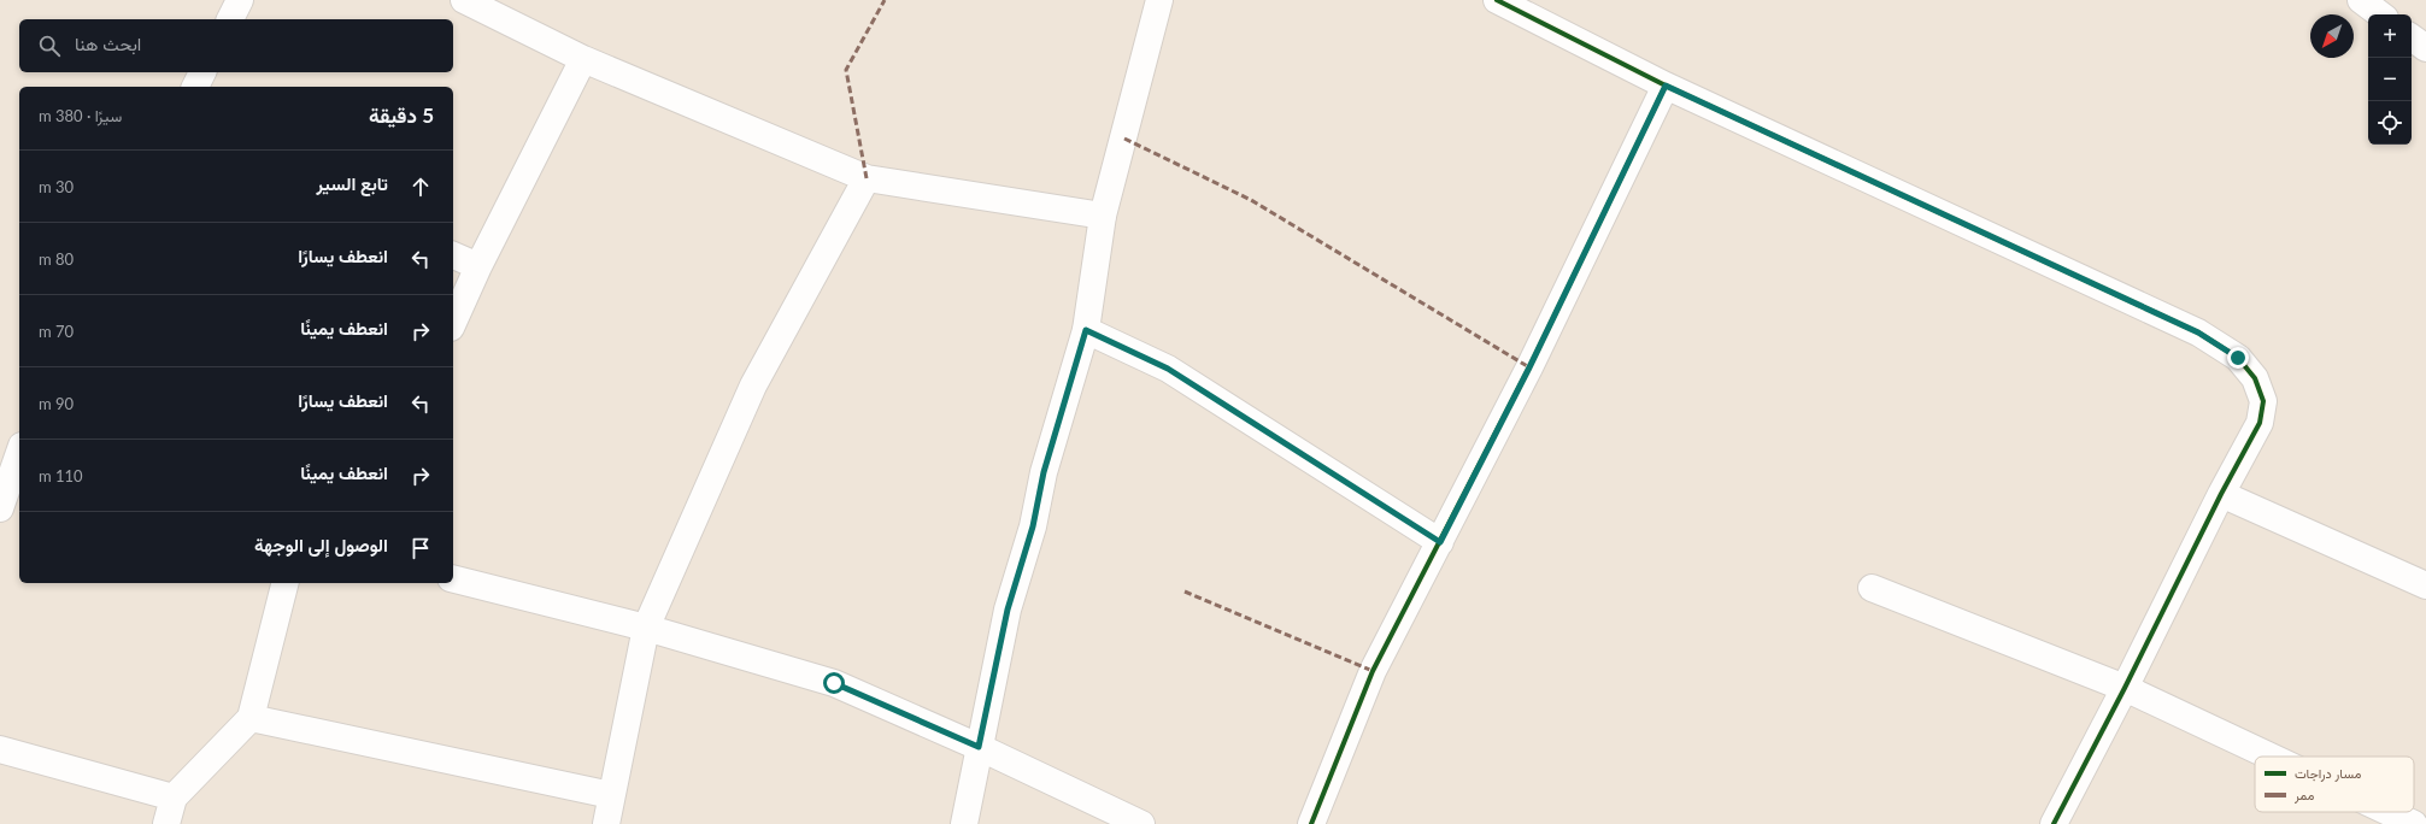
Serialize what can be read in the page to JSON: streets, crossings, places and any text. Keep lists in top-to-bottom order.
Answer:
{
  "legend": ["مسار دراجات", "ممر"],
  "north": "bottom left",
  "page": {
    "map_buttons": ["+", "−"],
    "search": "ابحث هنا",
    "heading": ["5 دقيقة", "سيرًا · 380 m"],
    "list": [
      ["تابع السير", "30 m"],
      ["انعطف يسارًا", "80 m"],
      ["انعطف يمينًا", "70 m"],
      ["انعطف يسارًا", "90 m"],
      ["انعطف يمينًا", "110 m"],
      "الوصول إلى الوجهة"
    ]
  }
}
